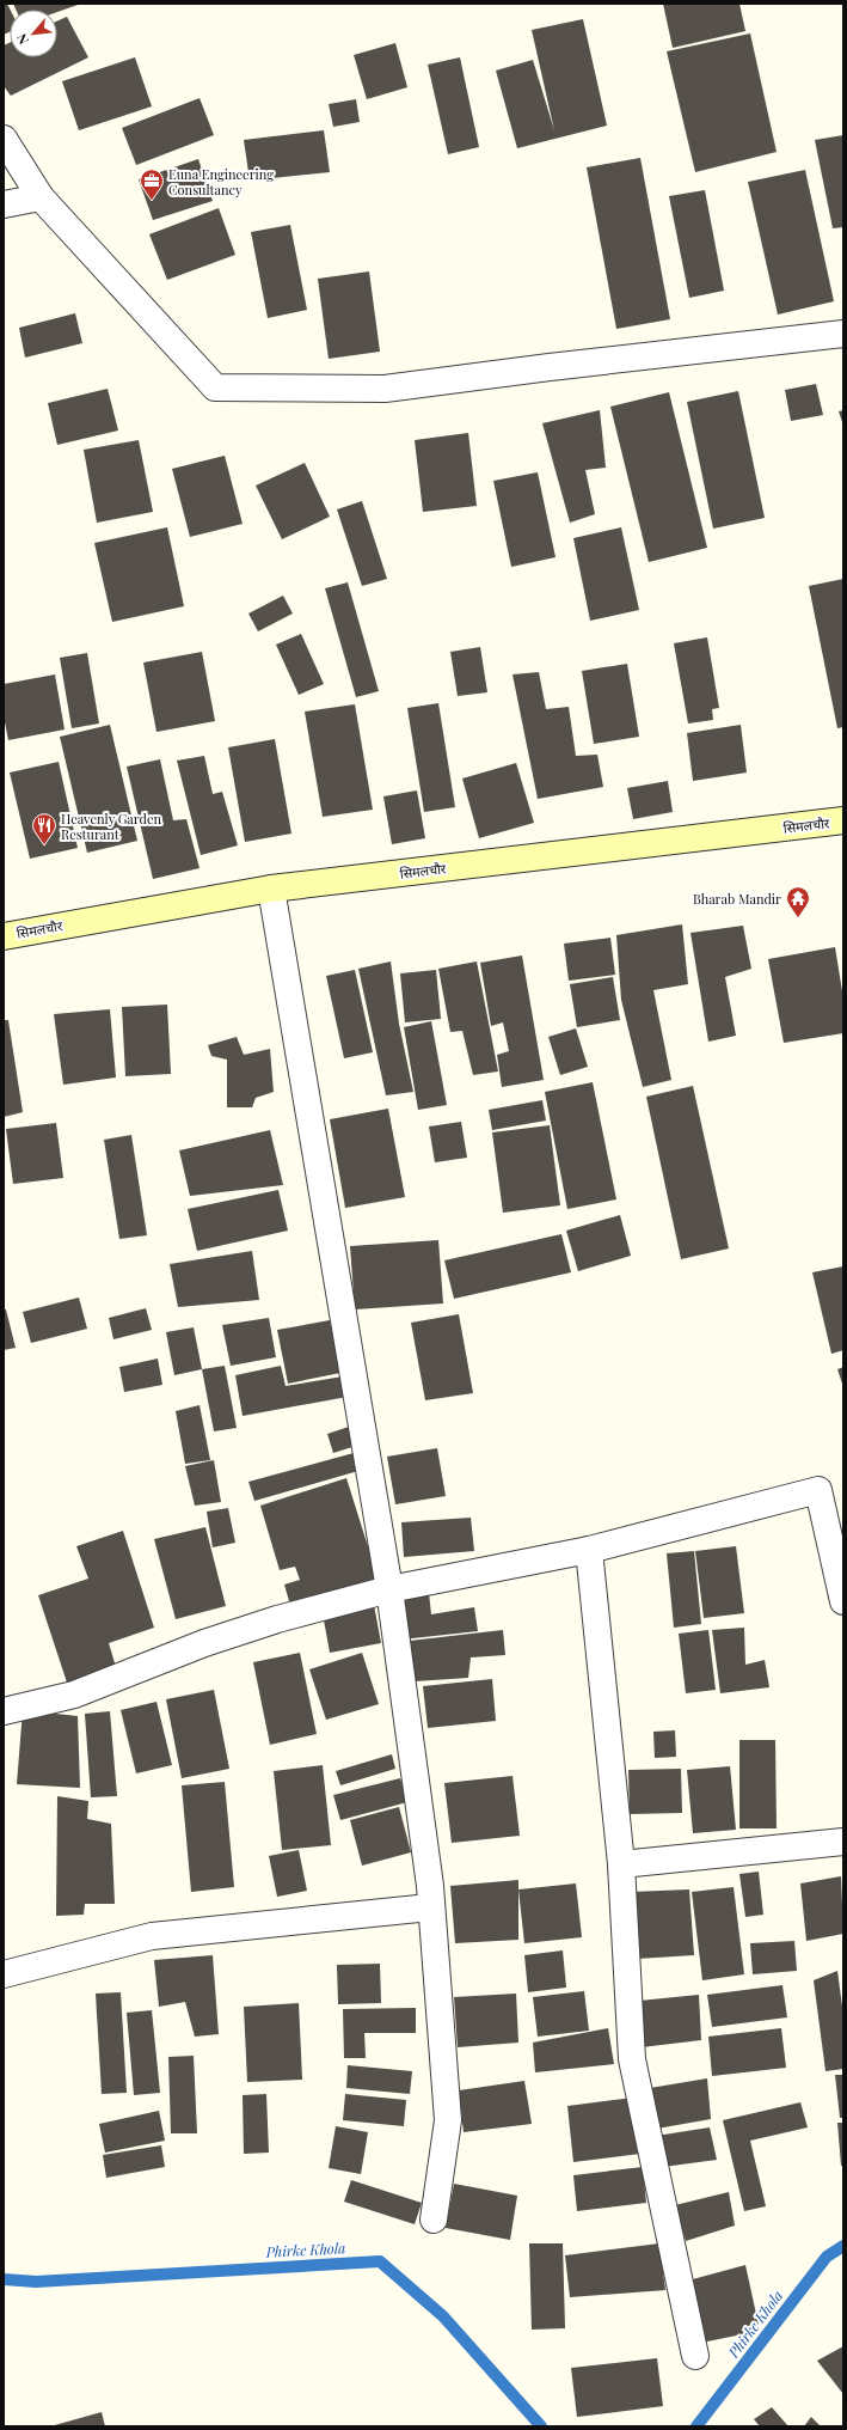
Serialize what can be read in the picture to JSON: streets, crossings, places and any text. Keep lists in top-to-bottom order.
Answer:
{
  "streets": {
    "main road": ["सिमलचौर"]
  },
  "water": ["Phirke Khola"],
  "places": {
    "office": ["Euna Engineering Consultancy"],
    "restaurant": ["Heavenly Garden Resturant"],
    "temple": ["Bharab Mandir"]
  },
  "north": "bottom left"
}
